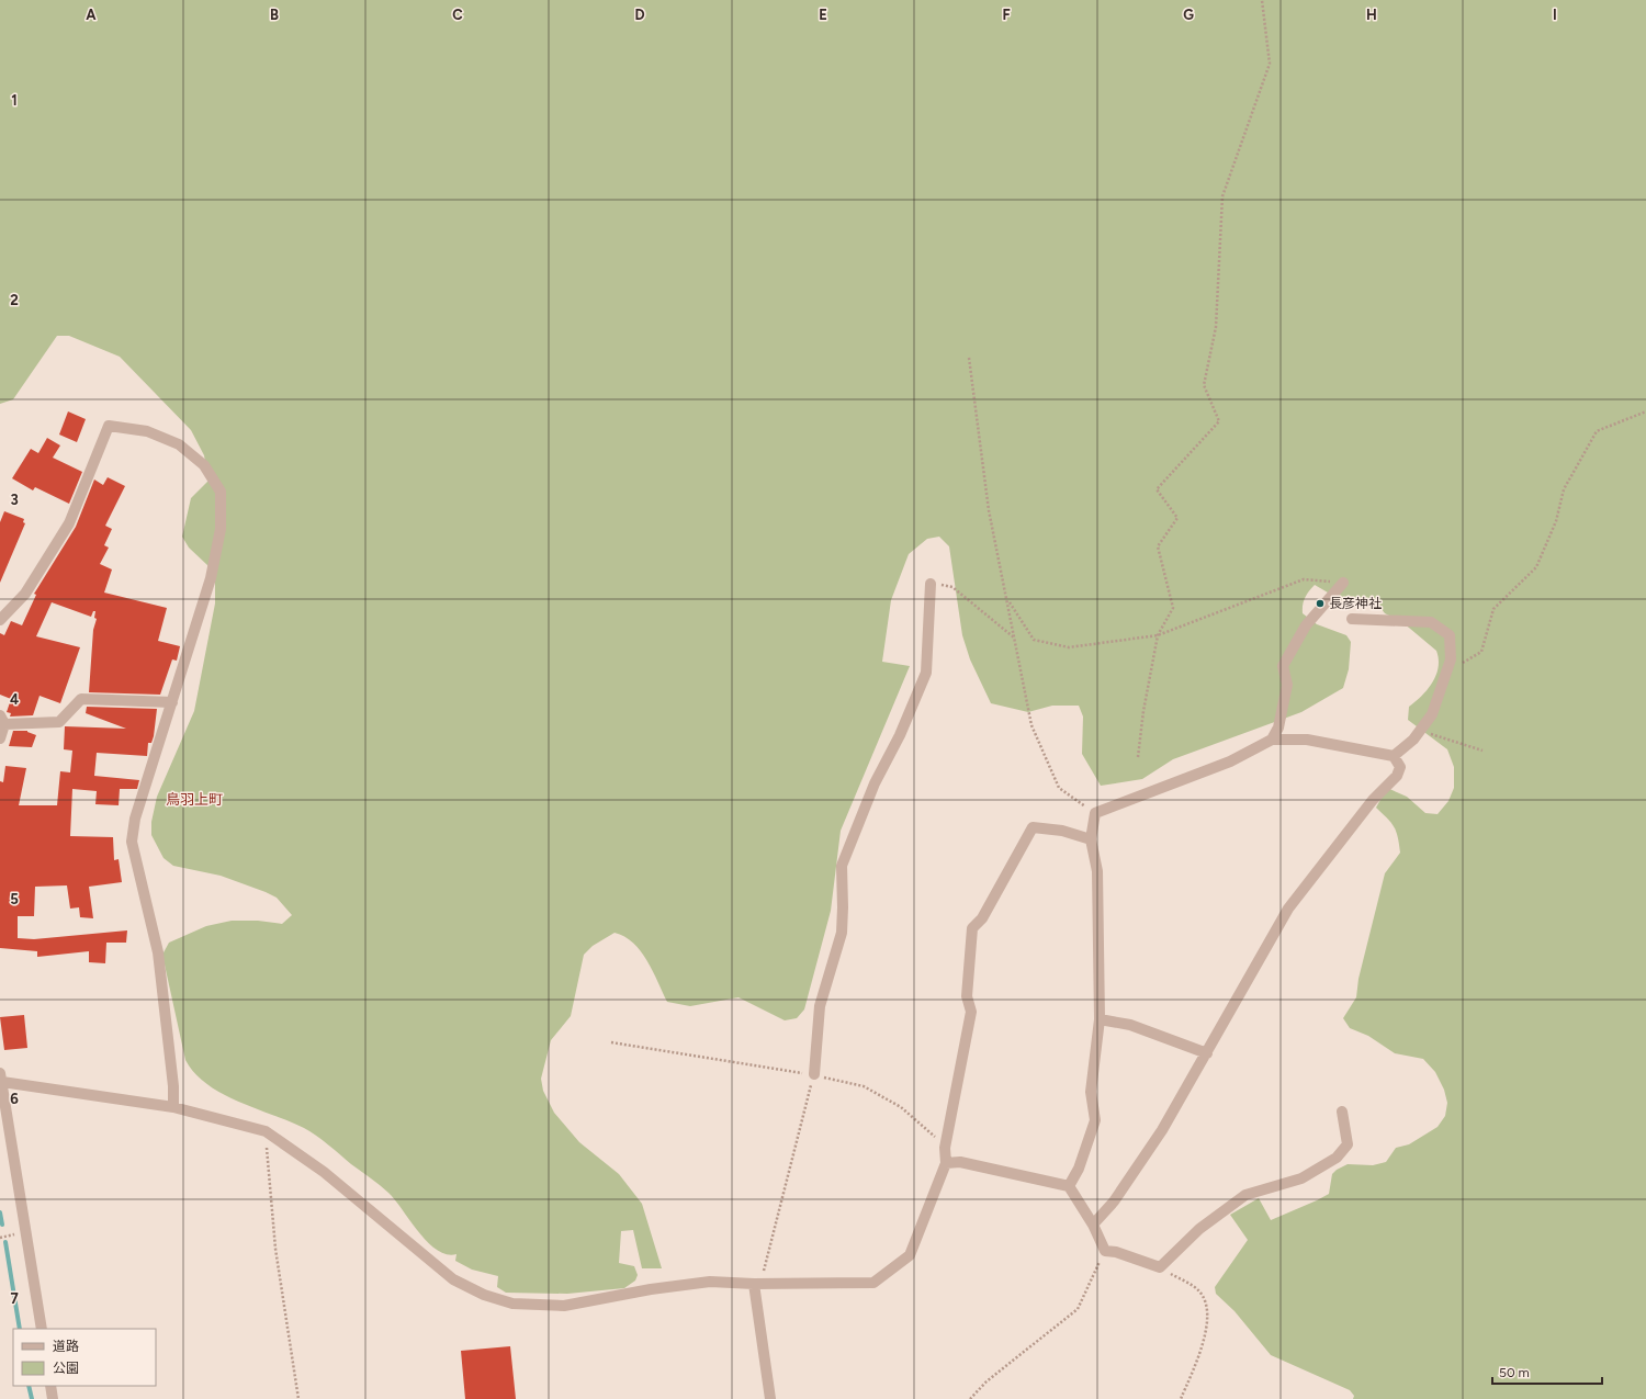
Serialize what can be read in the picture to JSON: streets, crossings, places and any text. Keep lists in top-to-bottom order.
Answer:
{
  "districts": ["鳥羽上町"],
  "places": ["長彦神社"],
  "legend": ["道路", "公園"],
  "scale_bar": "50 m",
  "grid": {
    "columns": [
      "A",
      "B",
      "C",
      "D",
      "E",
      "F",
      "G",
      "H",
      "I"
    ],
    "rows": [
      "1",
      "2",
      "3",
      "4",
      "5",
      "6",
      "7"
    ]
  }
}
